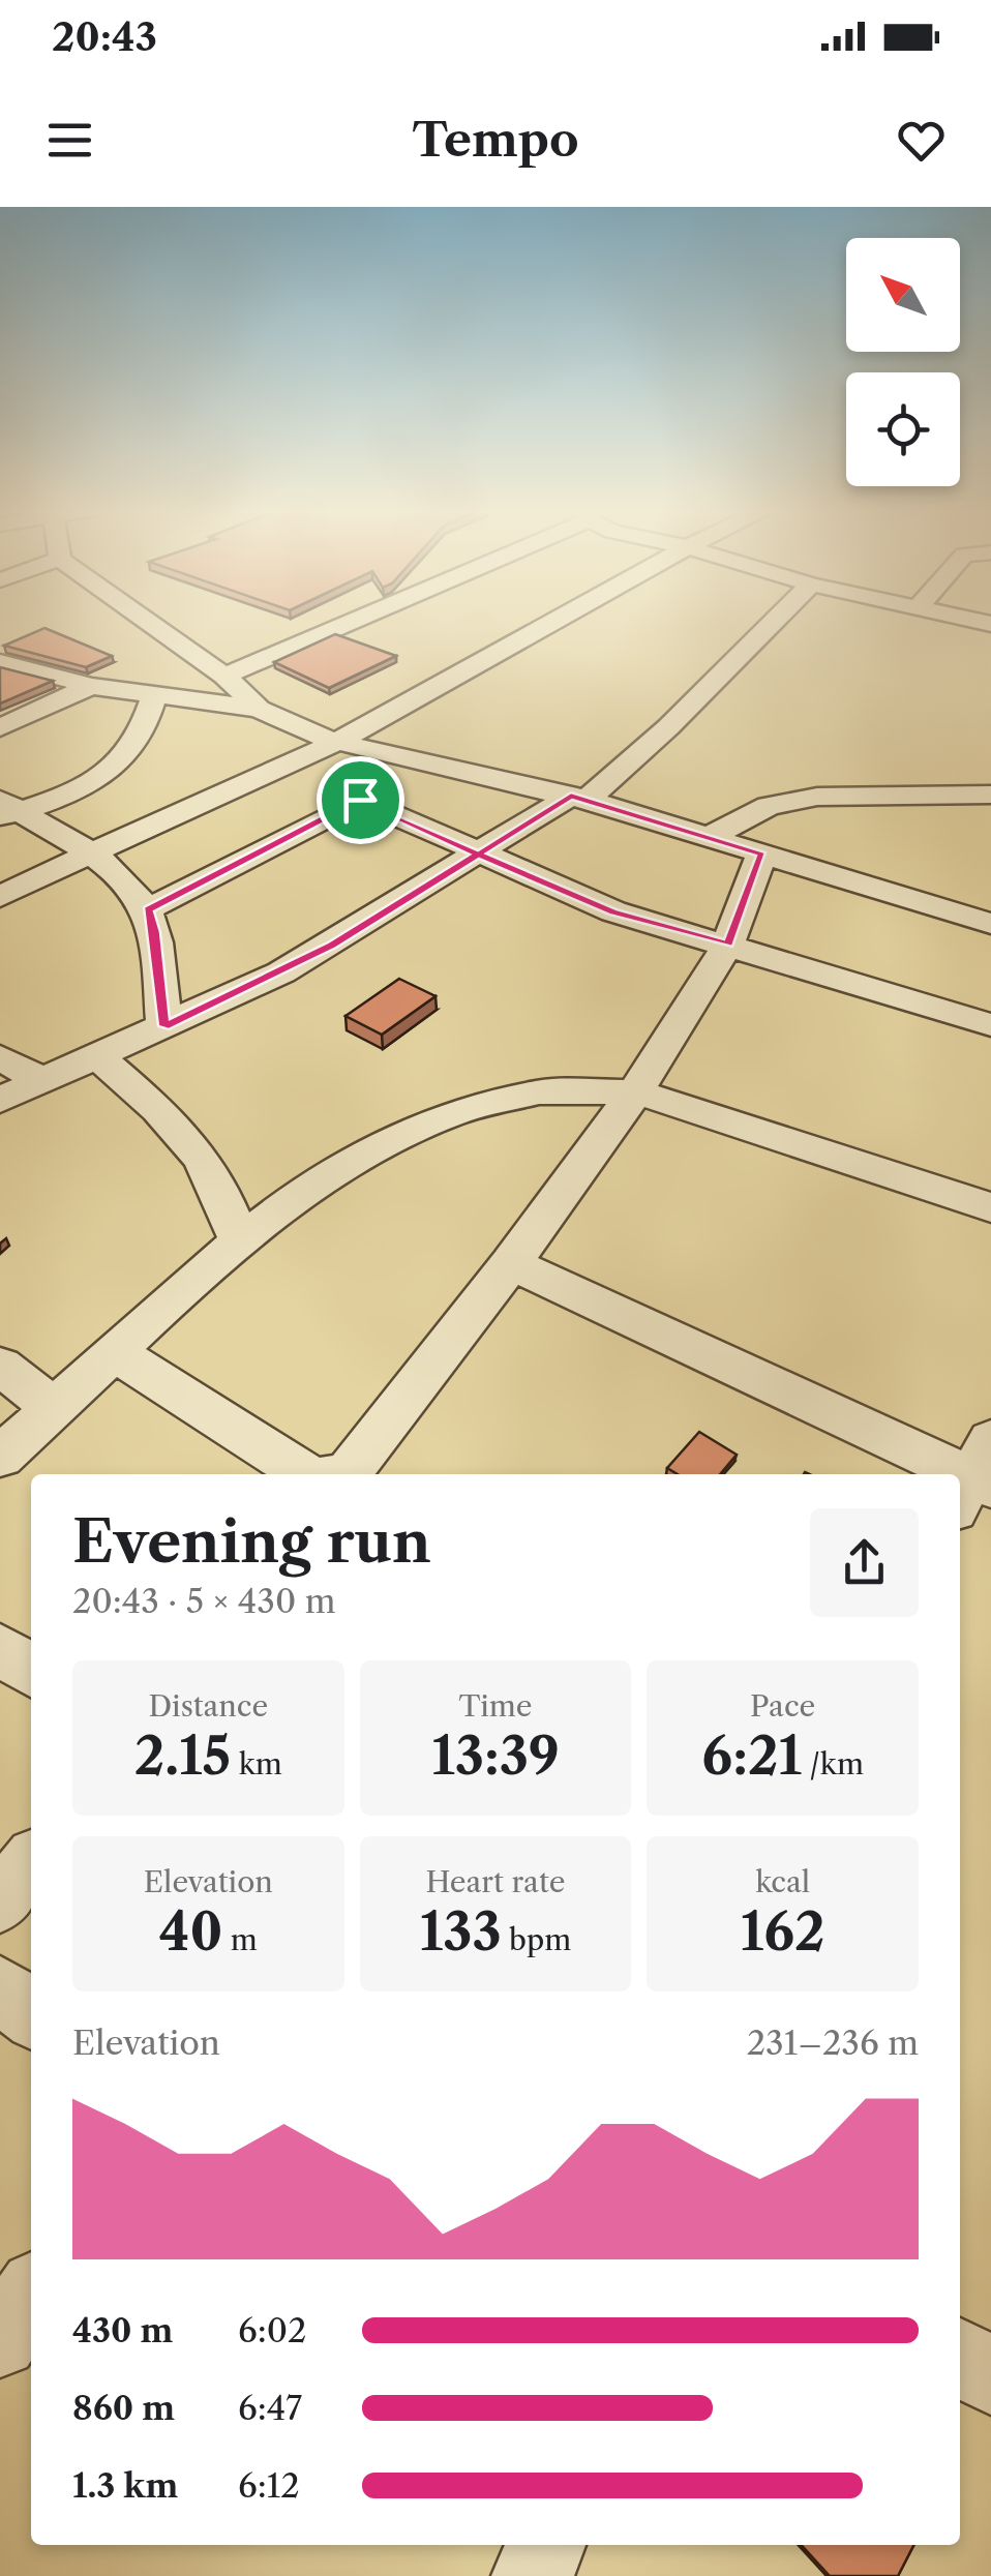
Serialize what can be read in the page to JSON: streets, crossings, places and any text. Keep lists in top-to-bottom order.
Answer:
{
  "north": "top left",
  "page": {
    "status": "20:43",
    "header": "Tempo",
    "heading": ["Evening run", "20:43 · 5 × 430 m"],
    "stats": [
      ["Distance", "2.15 km"],
      ["Time", "13:39"],
      ["Pace", "6:21 /km"],
      ["Elevation", "40 m"],
      ["Heart rate", "133 bpm"],
      ["kcal", "162"]
    ],
    "chart": ["Elevation", "231–236 m"],
    "list": [
      {
        "name": "430 m",
        "note": "6:02"
      },
      {
        "name": "860 m",
        "note": "6:47"
      },
      {
        "name": "1.3 km",
        "note": "6:12"
      }
    ]
  }
}
